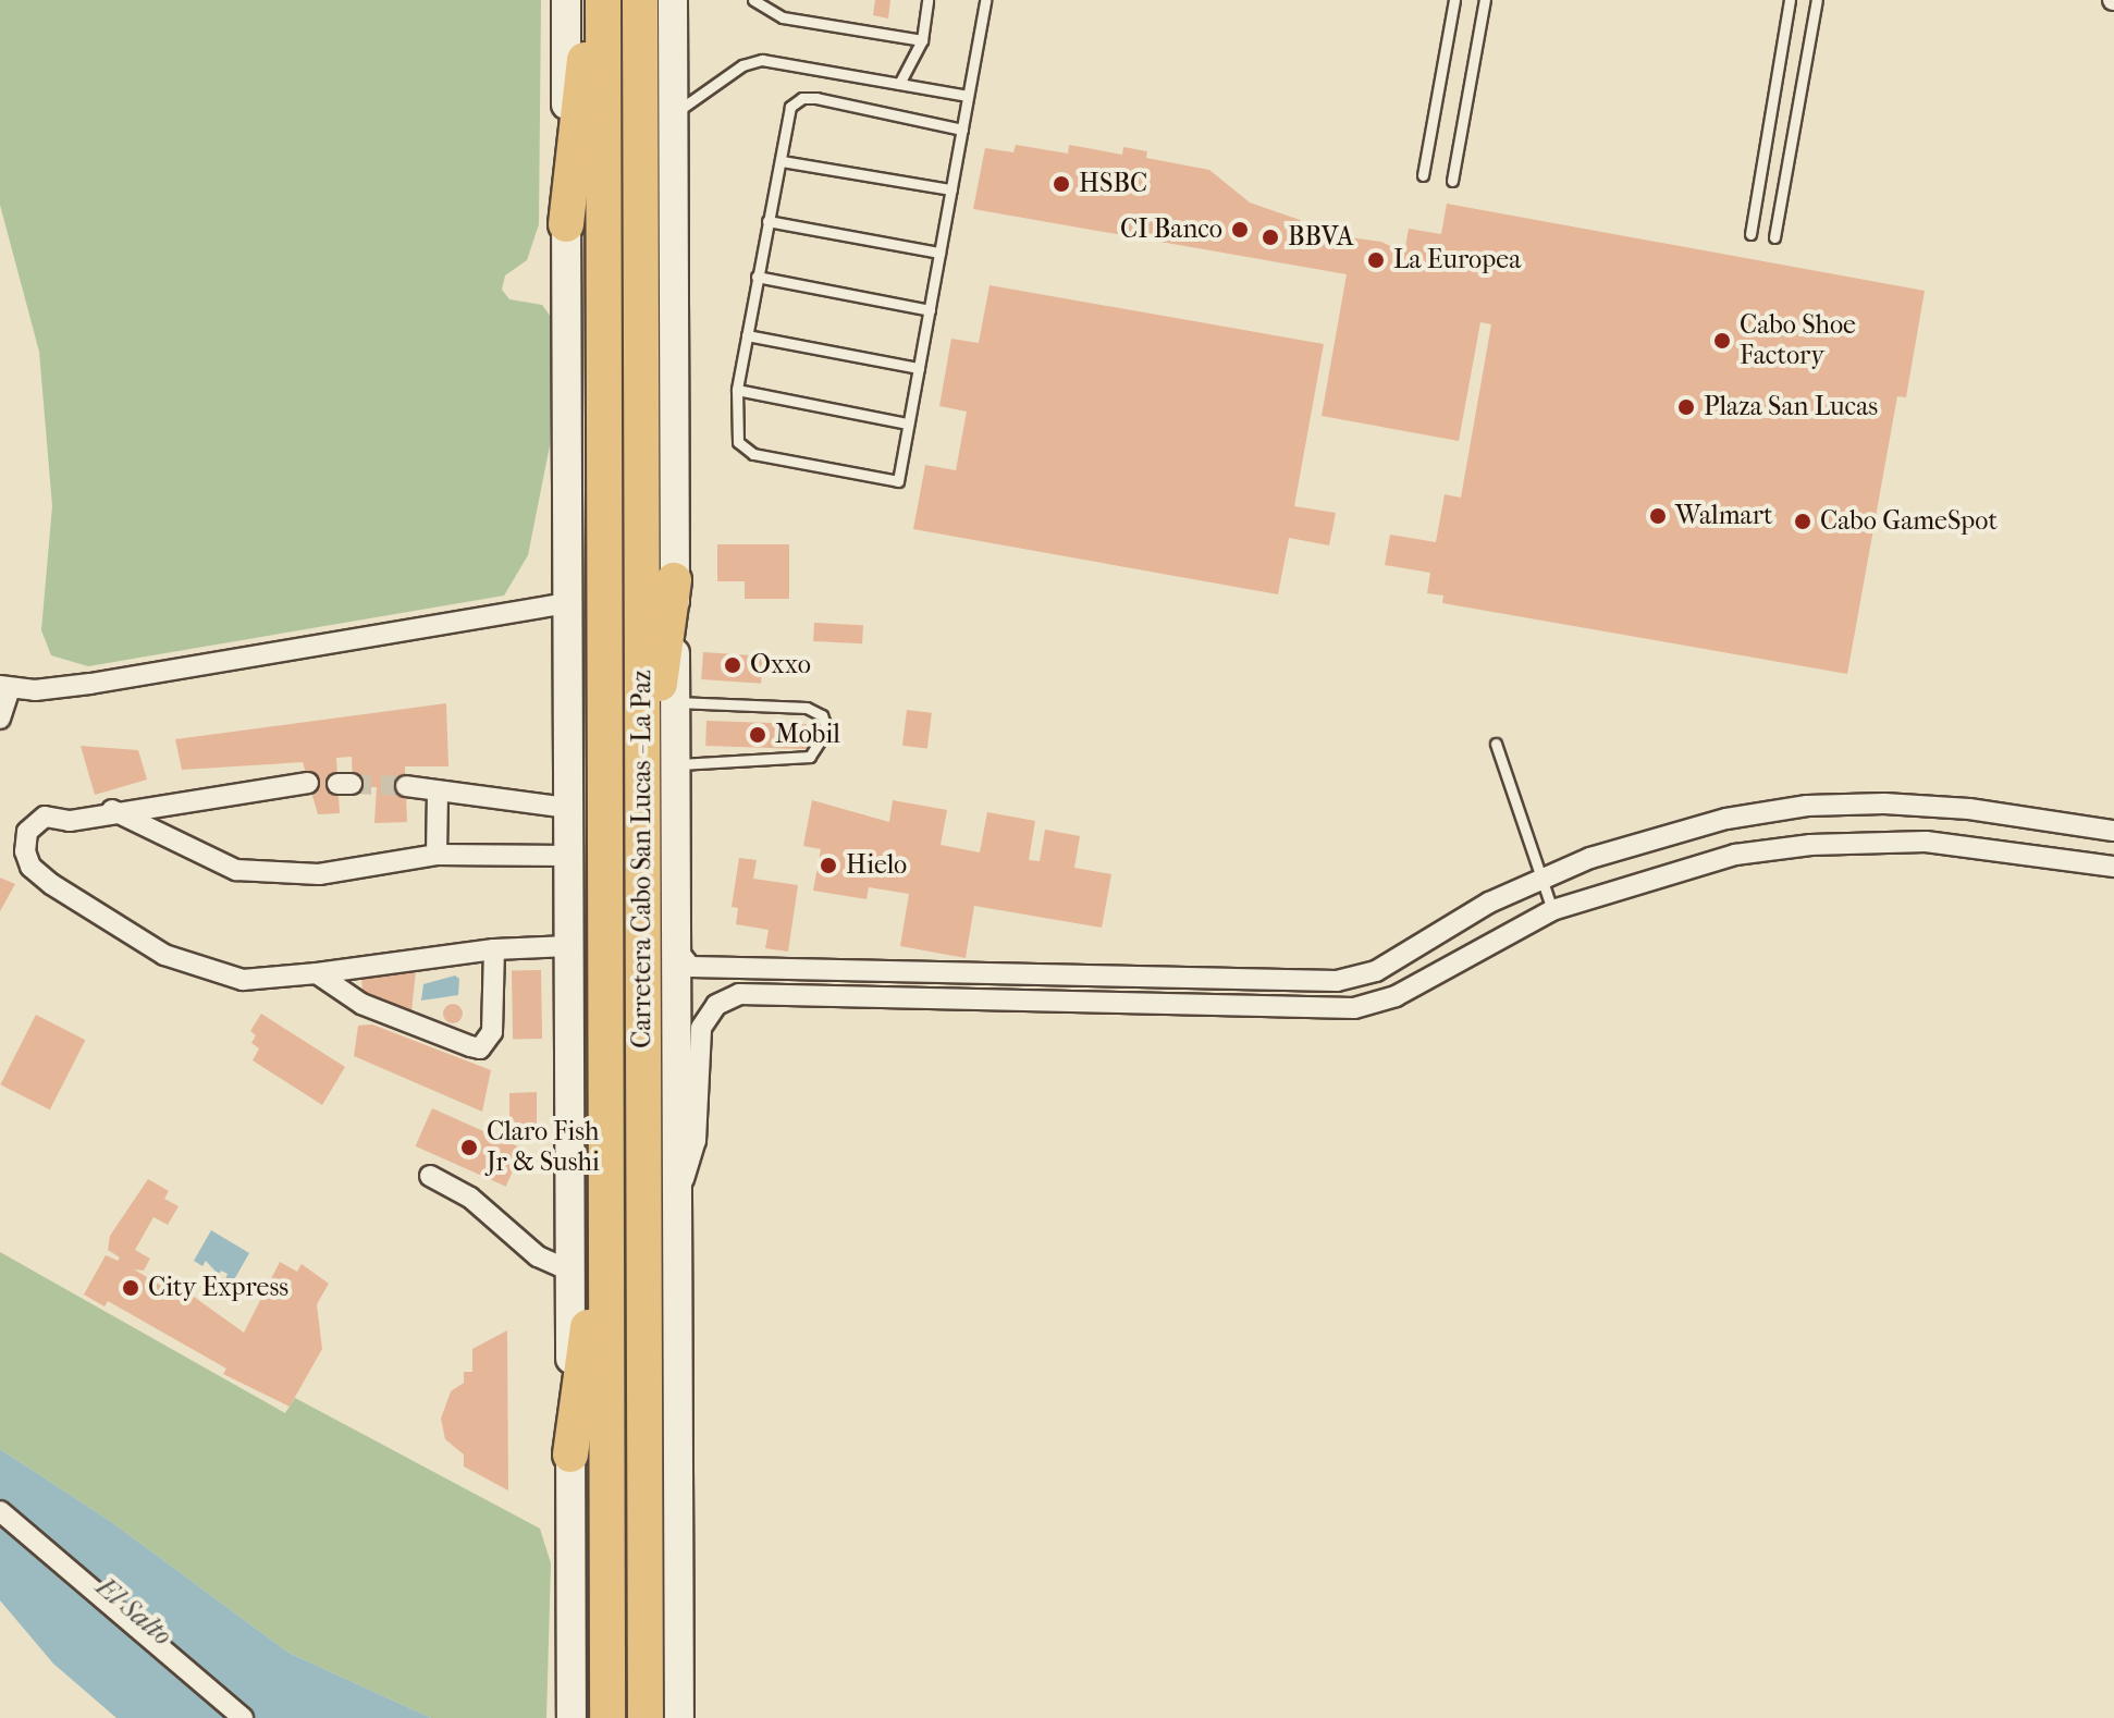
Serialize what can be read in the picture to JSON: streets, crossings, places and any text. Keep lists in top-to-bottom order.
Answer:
{
  "streets": {
    "highway": ["Carretera Cabo San Lucas - La Paz"]
  },
  "water": ["El Salto"],
  "places": [
    "HSBC",
    "CI Banco",
    "BBVA",
    "La Europea",
    "Cabo Shoe Factory",
    "Plaza San Lucas",
    "Walmart",
    "Cabo GameSpot",
    "Oxxo",
    "Mobil",
    "Hielo",
    "Claro Fish Jr & Sushi",
    "City Express"
  ]
}
